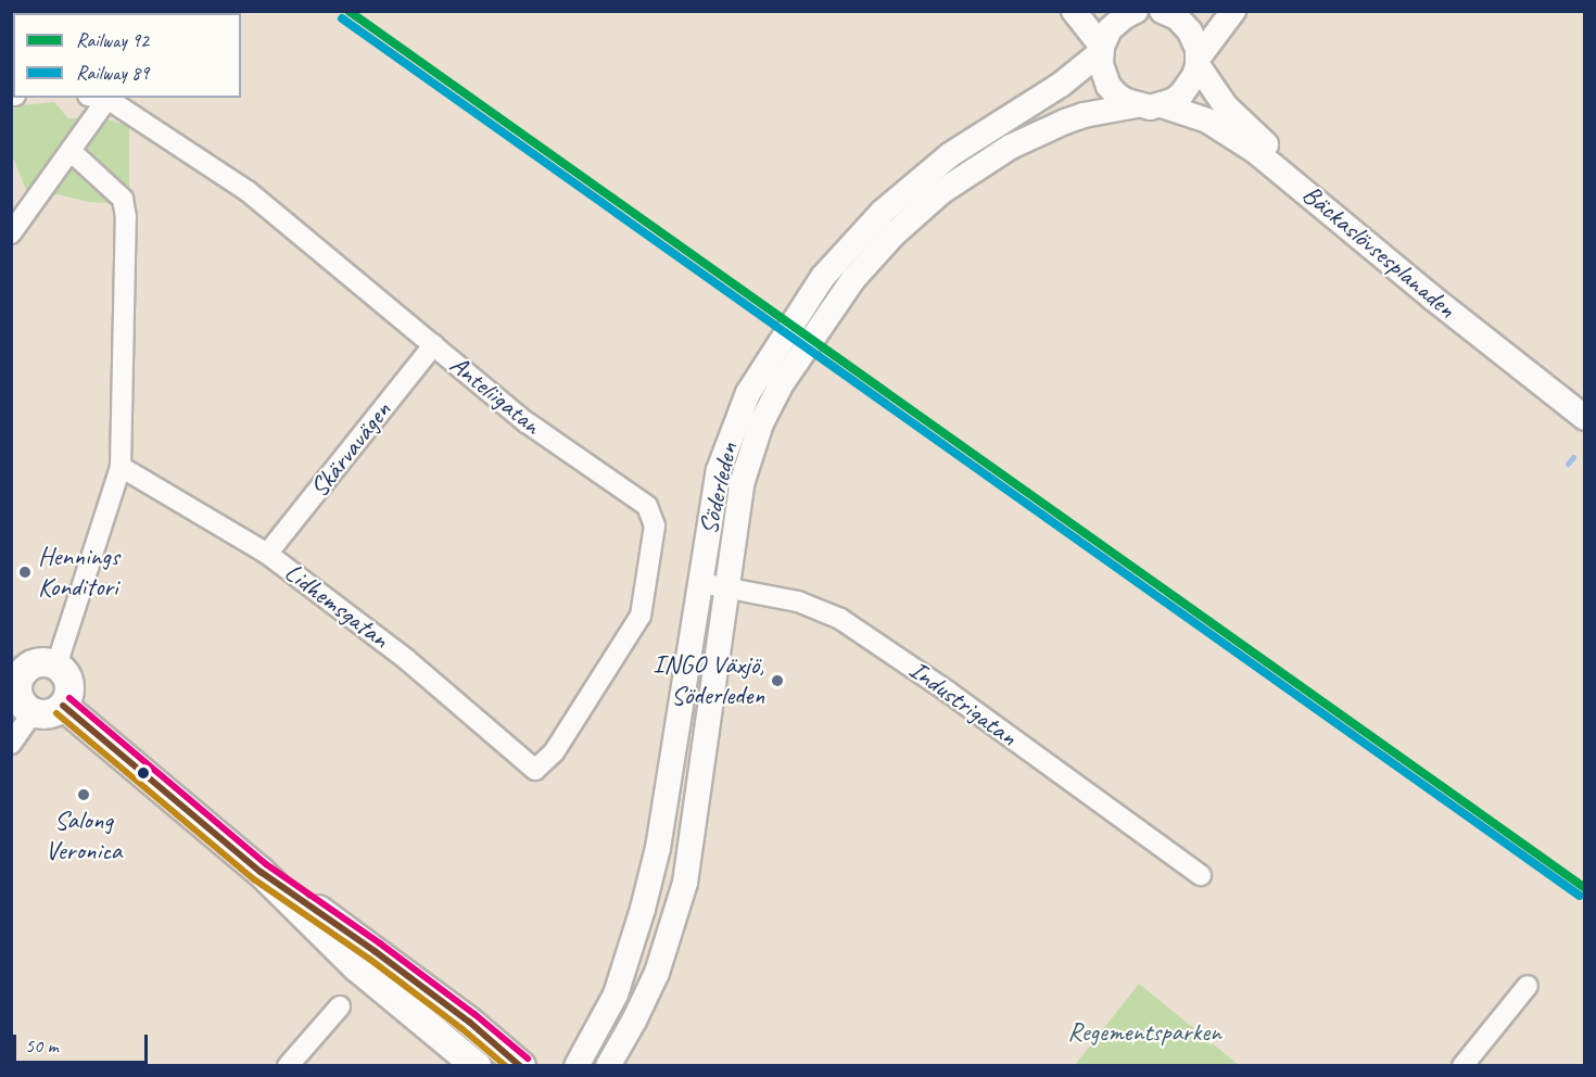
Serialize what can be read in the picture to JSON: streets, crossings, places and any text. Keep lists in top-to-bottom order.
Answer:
{
  "streets": {
    "street": [
      "Bäckaslövsesplanaden",
      "Anteliigatan",
      "Skärvavägen",
      "Söderleden",
      "Lidhemsgatan",
      "Industrigatan"
    ]
  },
  "crossings": [
    ["Bäckaslövsesplanaden", "Söderleden"],
    ["Anteliigatan", "Skärvavägen"],
    ["Anteliigatan", "Lidhemsgatan"],
    ["Skärvavägen", "Lidhemsgatan"],
    ["Söderleden", "Industrigatan"]
  ],
  "parks": ["Regementsparken"],
  "places": ["Hennings Konditori", "INGO Växjö, Söderleden", "Salong Veronica"],
  "lines": ["rail line 92", "rail line 89"],
  "legend": ["Railway 92", "Railway 89"],
  "scale_bar": "50 m"
}
